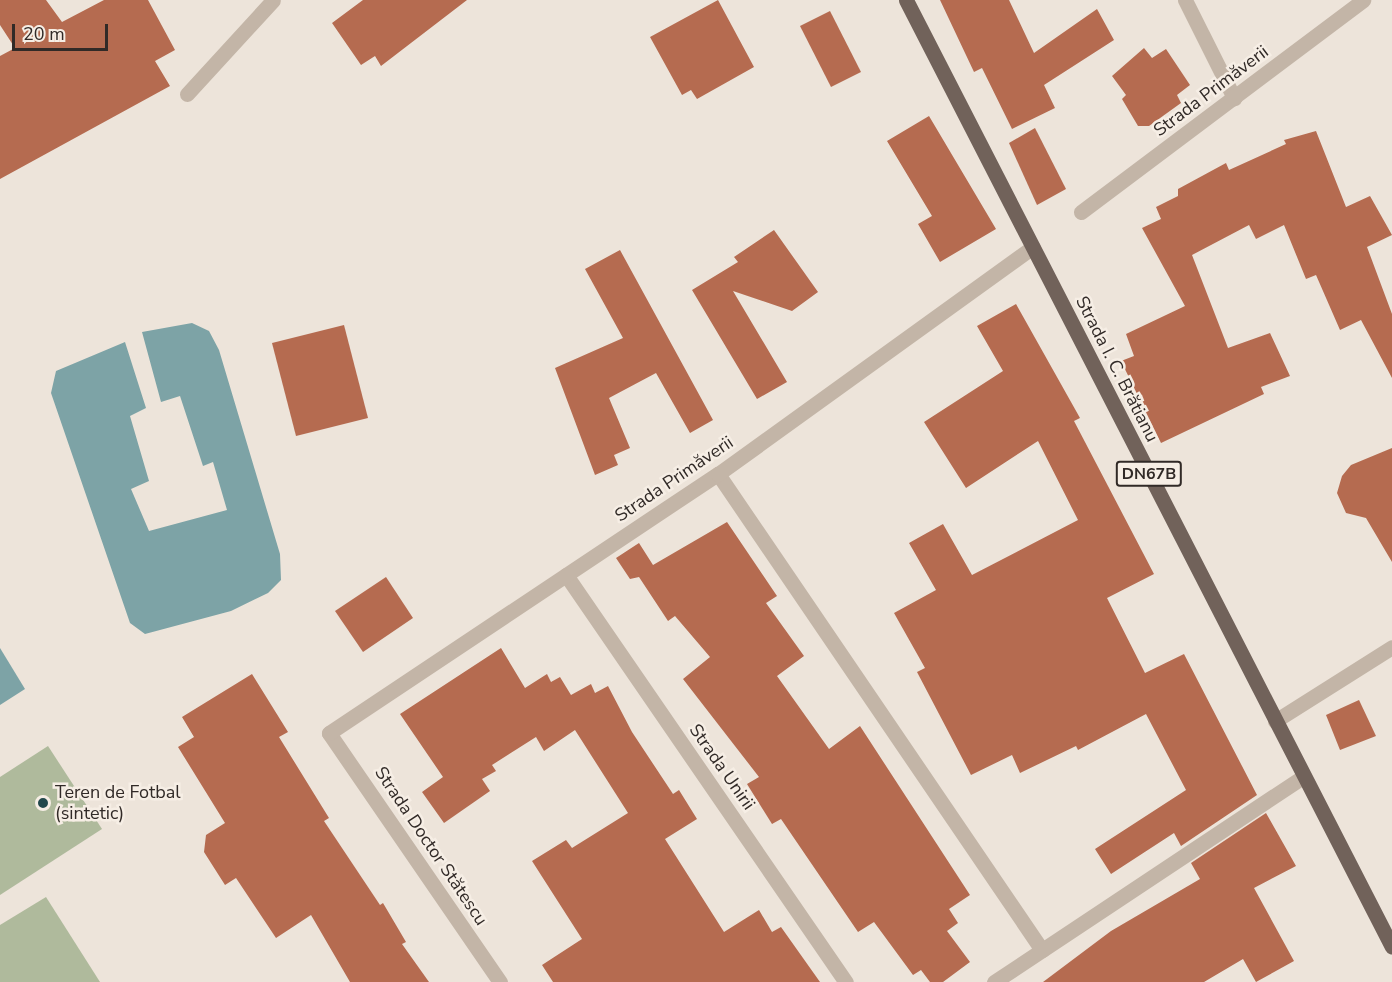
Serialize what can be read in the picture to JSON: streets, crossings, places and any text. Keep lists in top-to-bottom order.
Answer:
{
  "streets": {
    "main road": ["Strada I. C. Brătianu", "DN67B"],
    "street": ["Strada Primăverii", "Strada Unirii", "Strada Doctor Stătescu"]
  },
  "crossings": [
    ["Strada Primăverii", "Strada I. C. Brătianu"],
    ["Strada Primăverii", "Strada Unirii"],
    ["Strada Primăverii", "Strada Doctor Stătescu"]
  ],
  "places": ["Teren de Fotbal (sintetic)"],
  "scale_bar": "20 m"
}
